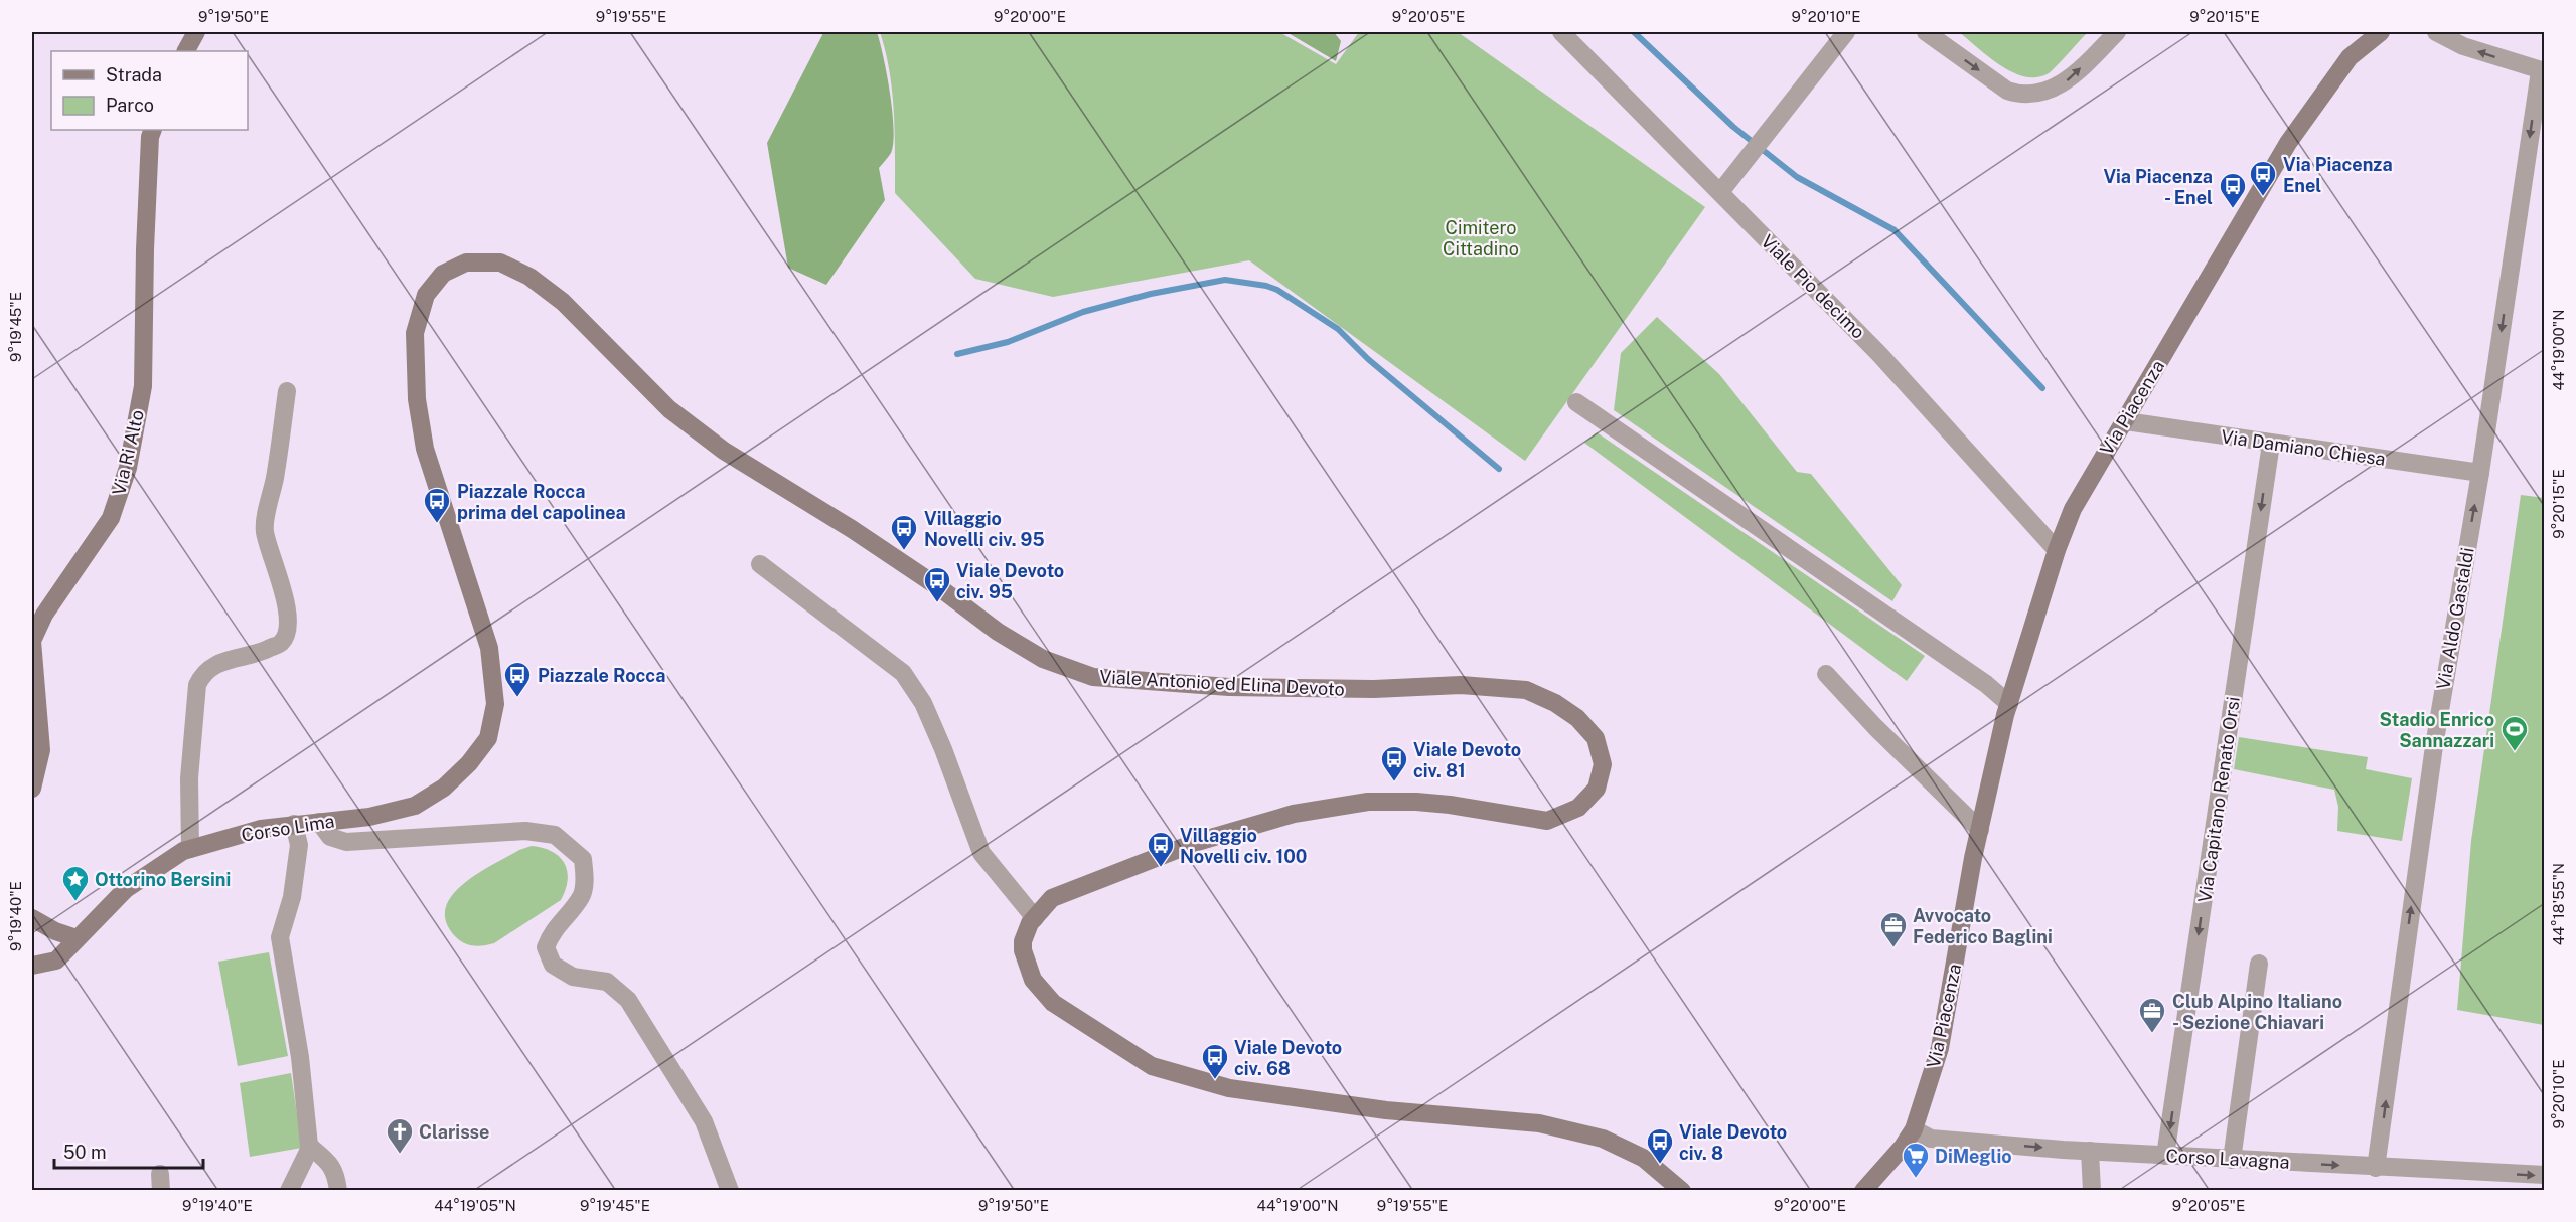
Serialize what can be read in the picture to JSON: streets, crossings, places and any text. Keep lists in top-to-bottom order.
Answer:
{
  "streets": {
    "street": [
      "Viale Pio decimo",
      "Via Piacenza",
      "Via Damiano Chiesa",
      "Via Ri Alto",
      "Via Aldo Gastaldi",
      "Viale Antonio ed Elina Devoto",
      "Via Capitano Renato Orsi",
      "Corso Lima",
      "Corso Lavagna"
    ]
  },
  "crossings": [
    ["Viale Pio decimo", "Via Piacenza"],
    ["Via Piacenza", "Via Damiano Chiesa"],
    ["Via Piacenza", "Corso Lavagna"],
    ["Via Damiano Chiesa", "Via Aldo Gastaldi"],
    ["Via Damiano Chiesa", "Via Capitano Renato Orsi"],
    ["Via Aldo Gastaldi", "Corso Lavagna"],
    ["Viale Antonio ed Elina Devoto", "Corso Lima"],
    ["Via Capitano Renato Orsi", "Corso Lavagna"]
  ],
  "one_way": ["Via Capitano Renato Orsi", "Corso Lavagna"],
  "parks": ["Cimitero Cittadino"],
  "places": {
    "bus stop": [
      "Via Piacenza Enel",
      "Via Piacenza - Enel",
      "Piazzale Rocca prima del capolinea",
      "Villaggio Novelli civ. 95",
      "Viale Devoto civ. 95",
      "Piazzale Rocca",
      "Viale Devoto civ. 81",
      "Villaggio Novelli civ. 100",
      "Viale Devoto civ. 68",
      "Viale Devoto civ. 8"
    ],
    "sports": ["Stadio Enrico Sannazzari"],
    "place": ["Ottorino Bersini"],
    "office": ["Avvocato Federico Baglini", "Club Alpino Italiano - Sezione Chiavari"],
    "church": ["Clarisse"],
    "supermarket": ["DiMeglio"]
  },
  "legend": ["Strada", "Parco"],
  "scale_bar": "50 m",
  "coordinates": [
    "9°19'50\"E",
    "9°19'55\"E",
    "9°20'00\"E",
    "9°20'05\"E",
    "9°20'10\"E",
    "9°20'15\"E",
    "9°19'45\"E",
    "44°19'00\"N",
    "44°18'55\"N",
    "9°19'40\"E",
    "44°19'05\"N"
  ]
}
